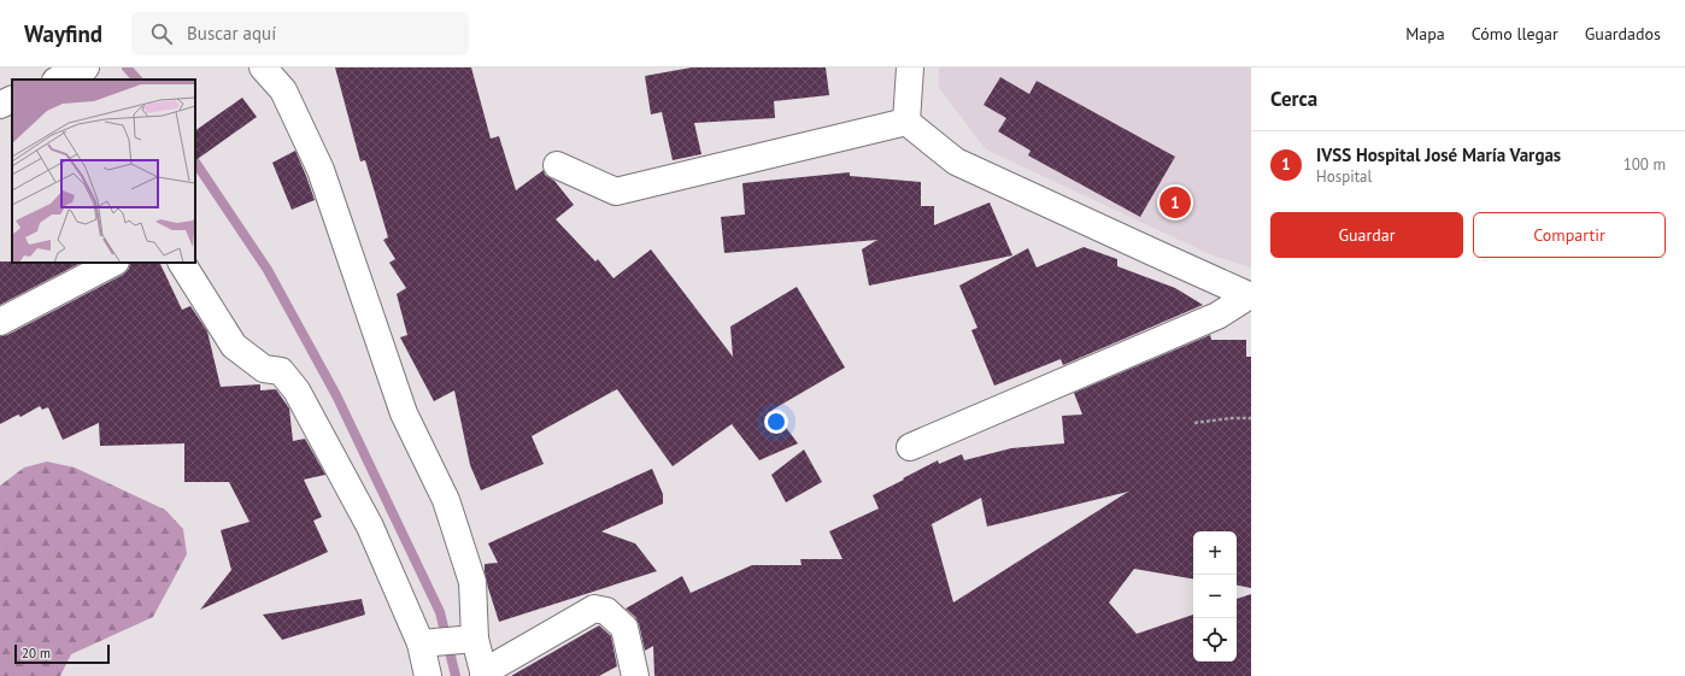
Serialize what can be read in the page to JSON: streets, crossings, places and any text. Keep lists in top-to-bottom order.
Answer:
{
  "scale_bar": "20 m",
  "page": {
    "header": "Wayfind",
    "search": "Buscar aquí",
    "nav": ["Mapa", "Cómo llegar", "Guardados"],
    "heading": "Cerca",
    "list": [
      {
        "mark": "1",
        "name": "IVSS Hospital José María Vargas",
        "note": "Hospital",
        "value": "100 m"
      }
    ],
    "pins": "1",
    "buttons": ["Guardar", "Compartir"],
    "map_buttons": ["+", "−"],
    "scale": "20 m"
  }
}
